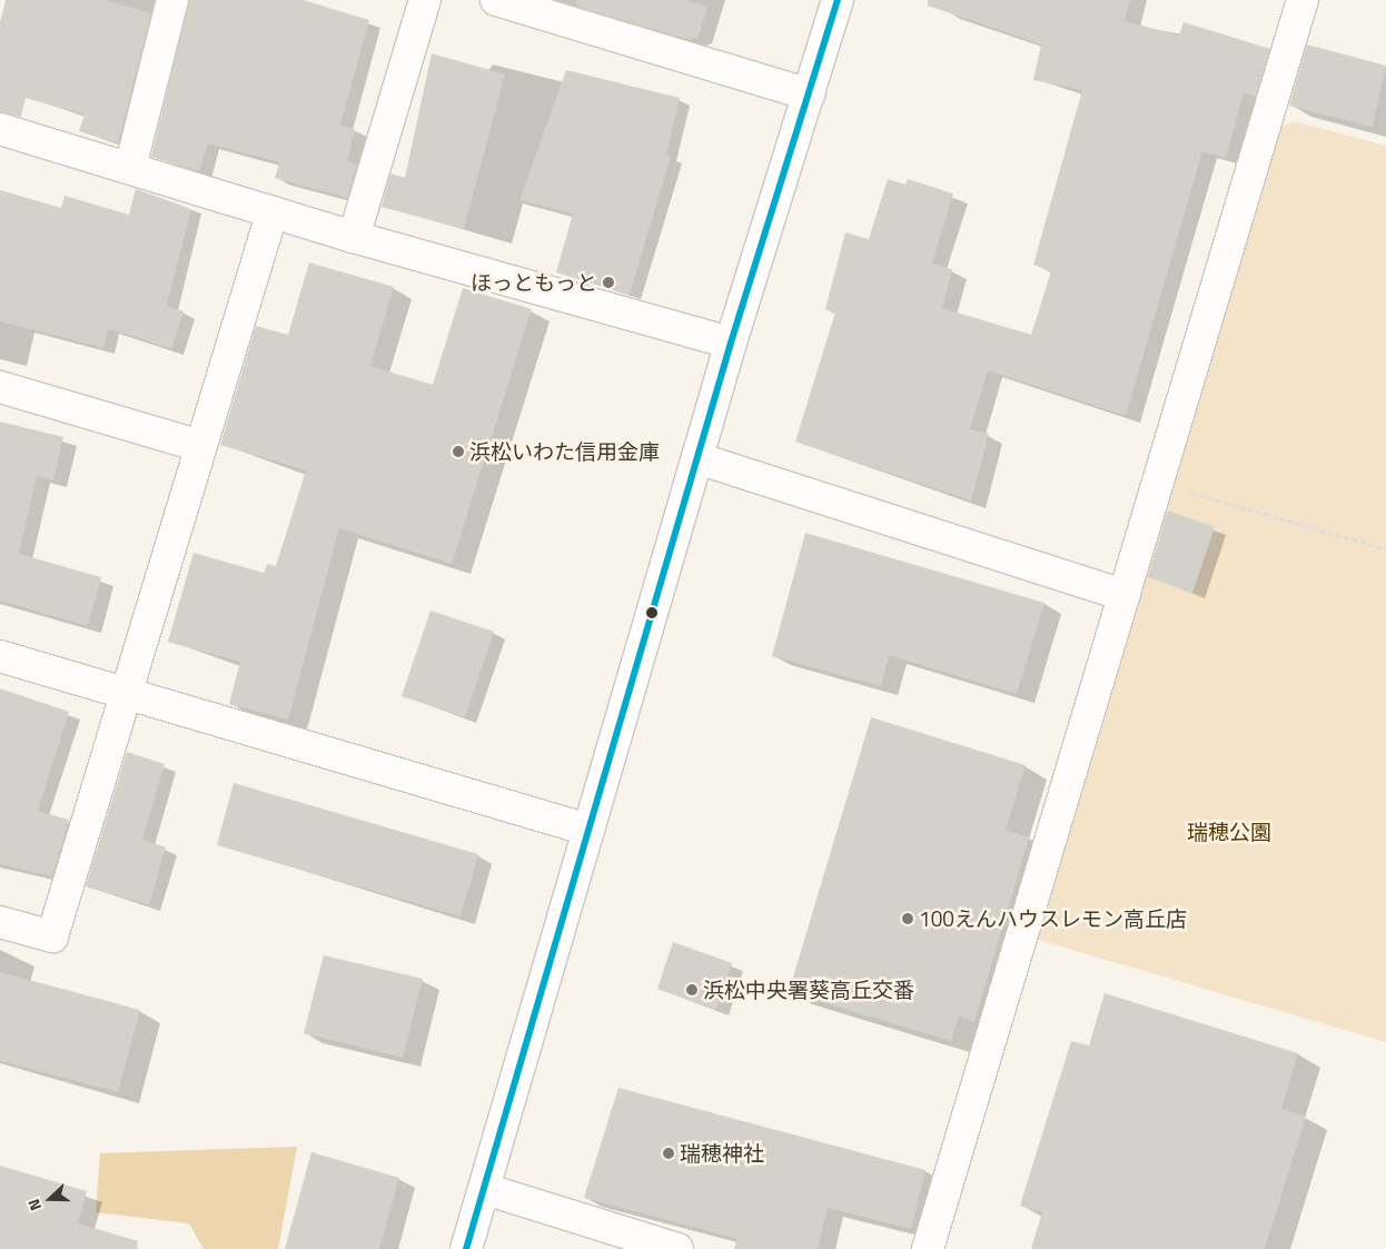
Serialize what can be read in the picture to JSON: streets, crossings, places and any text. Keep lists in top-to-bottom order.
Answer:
{
  "parks": ["瑞穂公園"],
  "places": [
    "ほっともっと",
    "浜松いわた信用金庫",
    "100えんハウスレモン高丘店",
    "浜松中央署葵高丘交番",
    "瑞穂神社"
  ],
  "north": "left"
}
